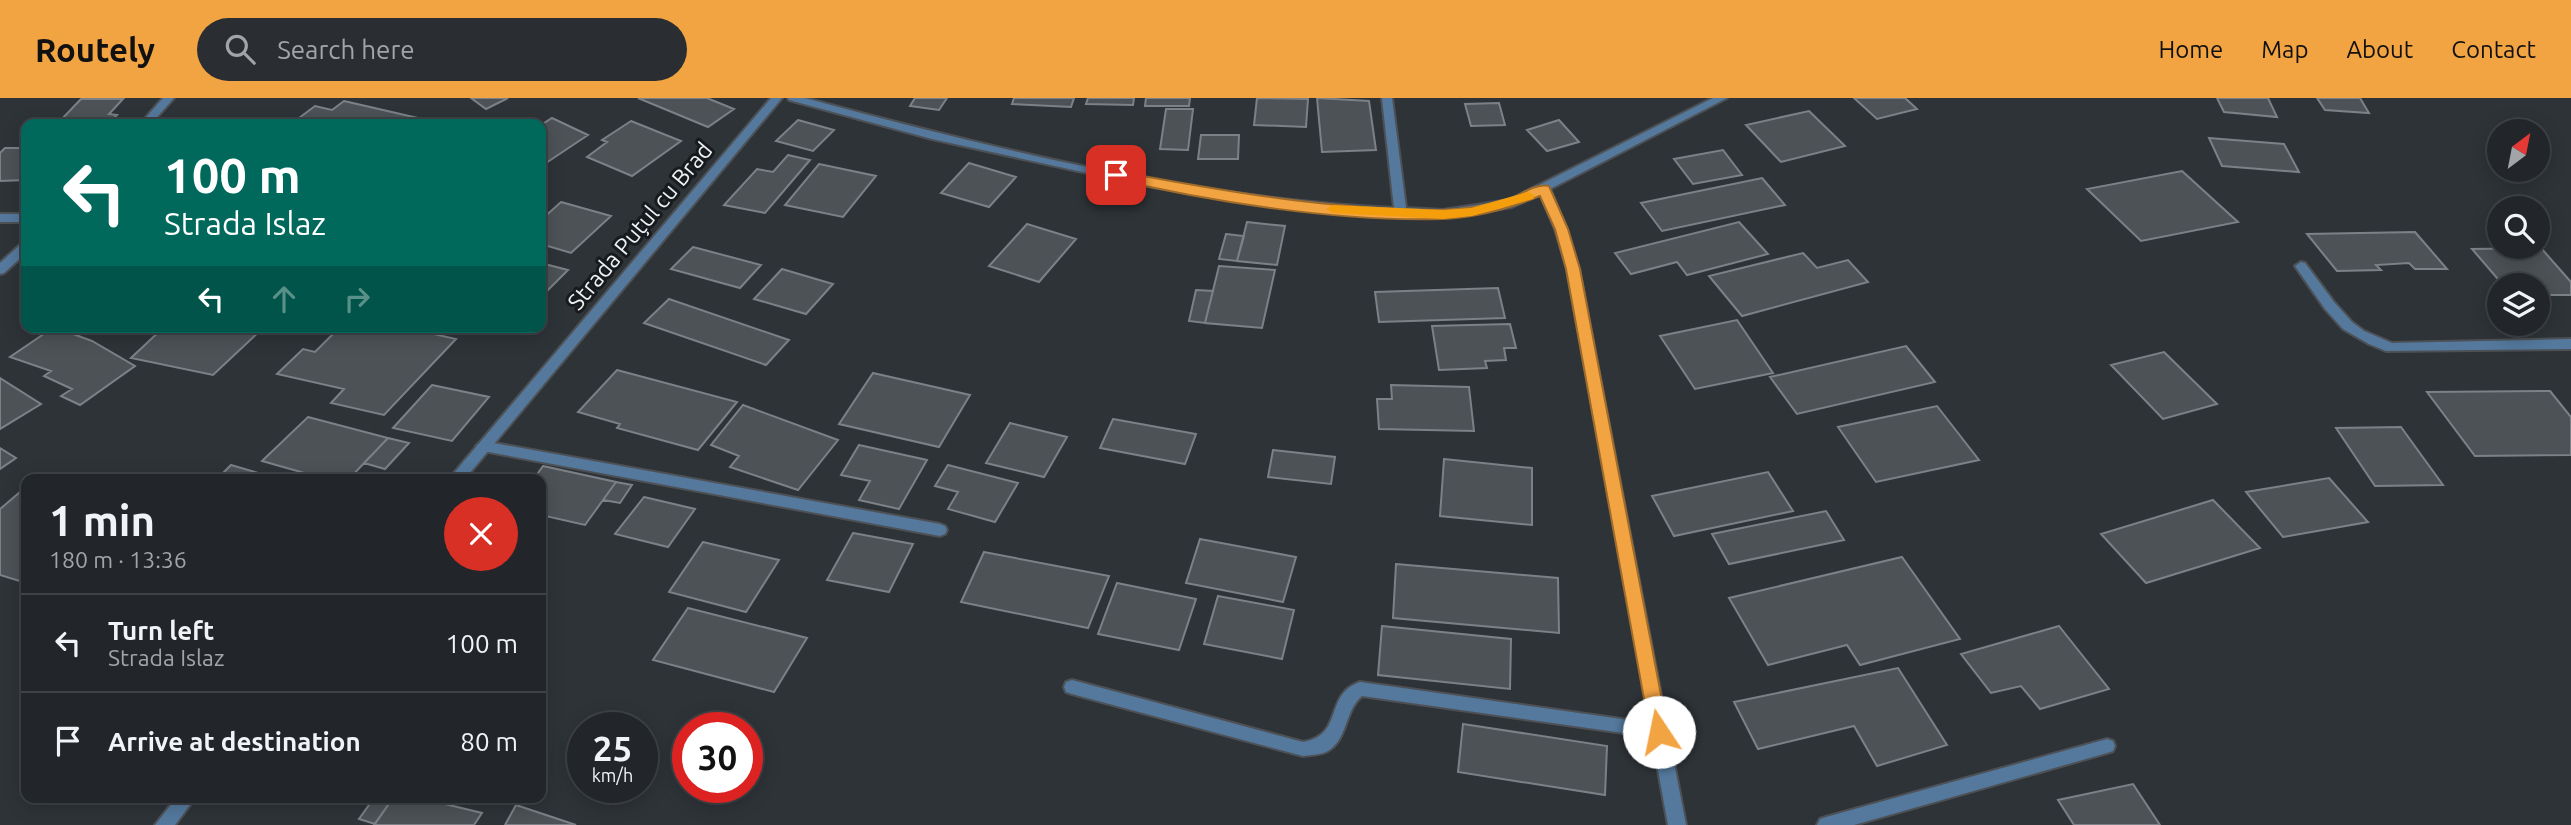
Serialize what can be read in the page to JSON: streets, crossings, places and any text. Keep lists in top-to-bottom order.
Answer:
{
  "streets": {
    "street": ["Strada Puțul cu Brad"]
  },
  "north": "top right",
  "page": {
    "header": "Routely",
    "search": "Search here",
    "nav": [
      "Home",
      "Map",
      "About",
      "Contact"
    ],
    "turn": ["100 m", "Strada Islaz"],
    "heading": ["1 min", "180 m · 13:36"],
    "list": [
      {
        "name": "Turn left",
        "note": "Strada Islaz",
        "value": "100 m"
      },
      {
        "name": "Arrive at destination",
        "value": "80 m"
      }
    ],
    "speed": "25 km/h",
    "limit": "30"
  }
}
